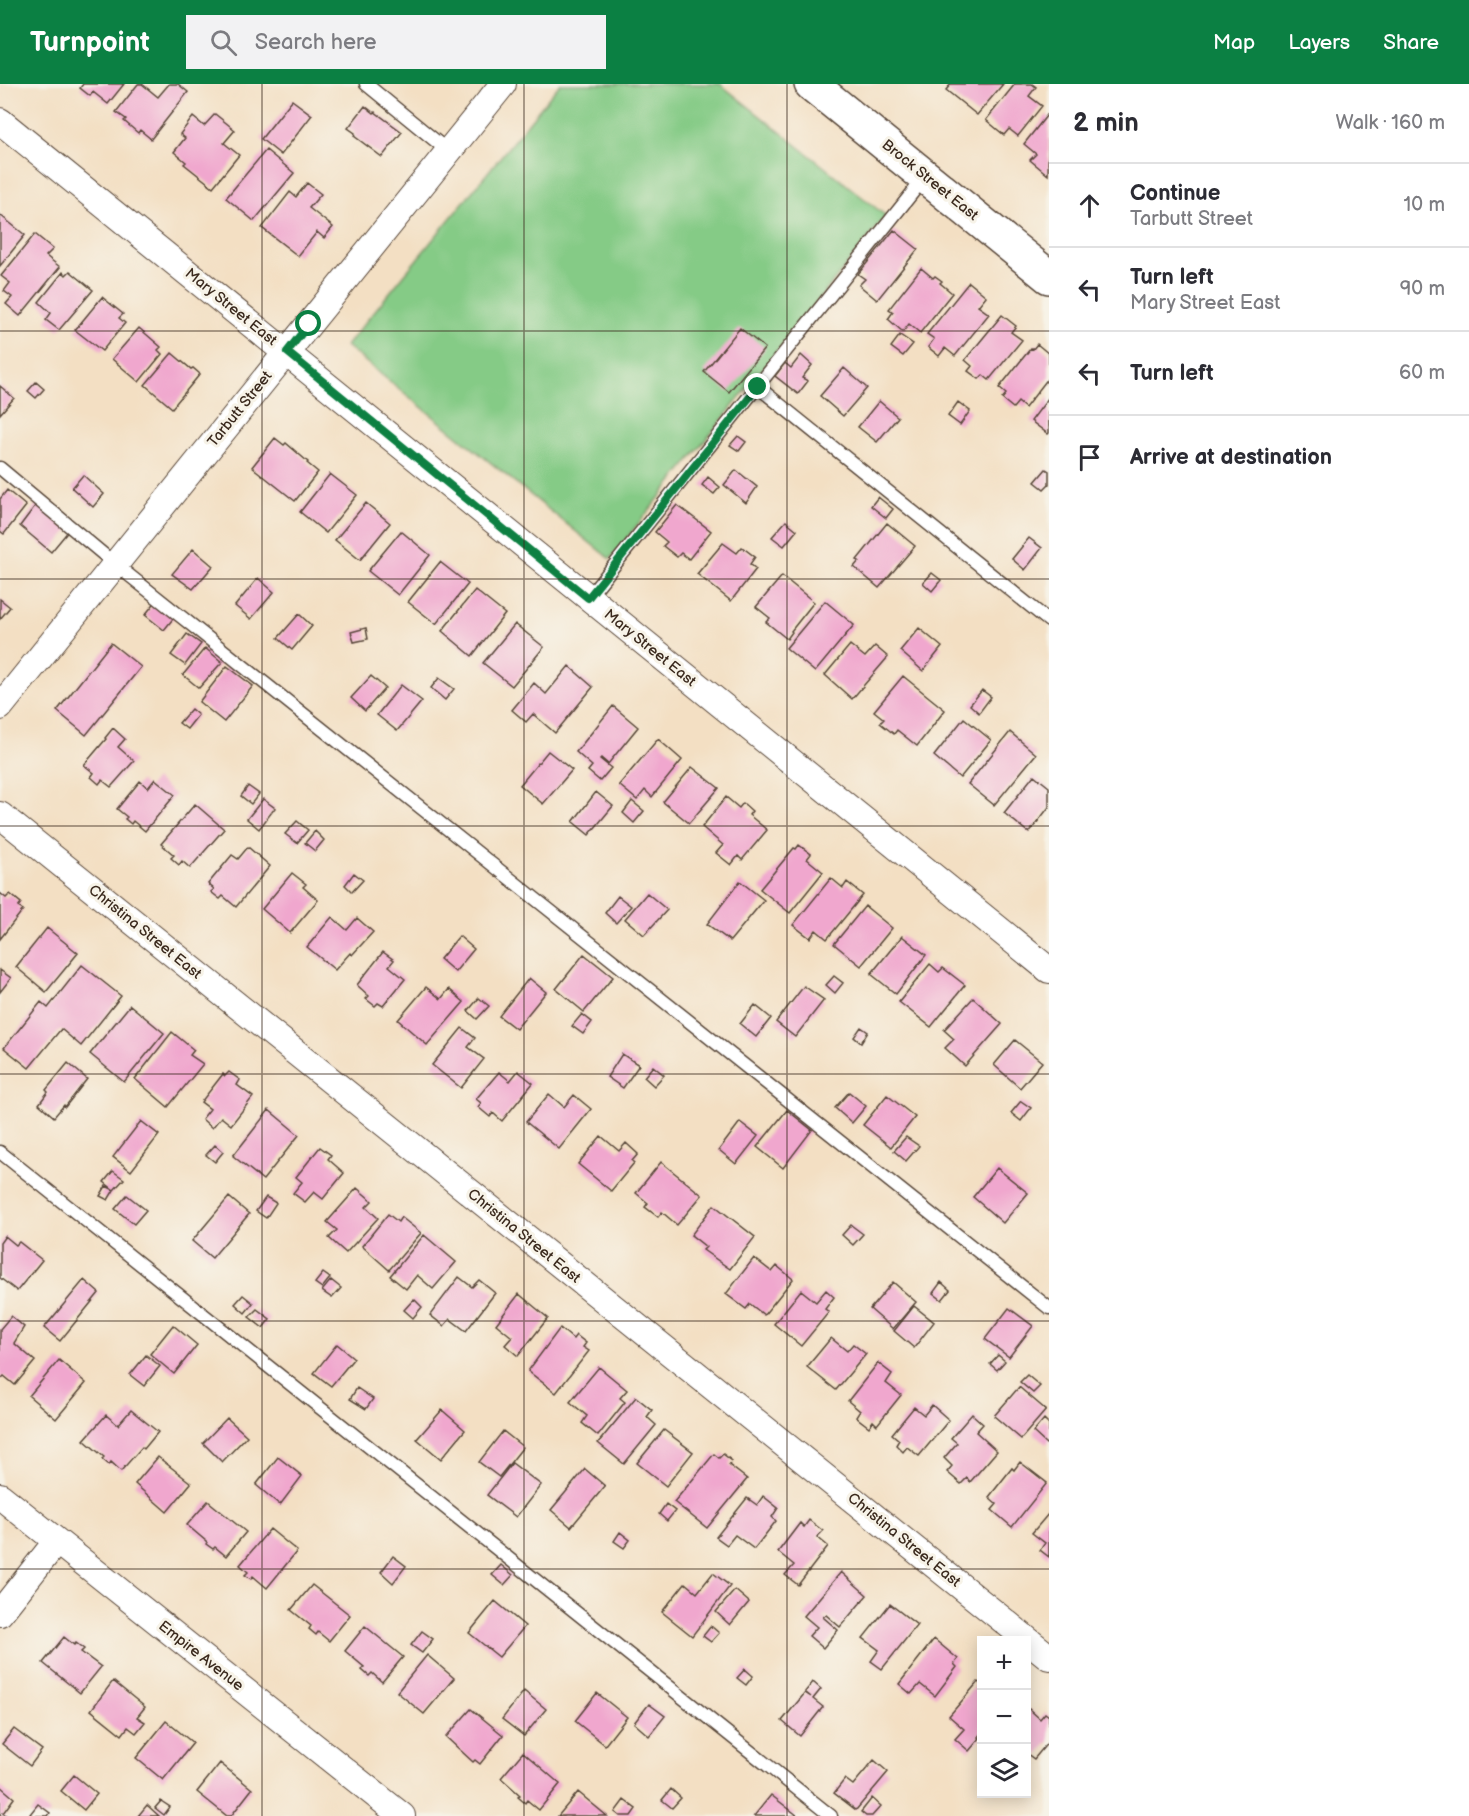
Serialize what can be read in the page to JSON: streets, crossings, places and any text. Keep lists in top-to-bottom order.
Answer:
{
  "streets": {
    "street": [
      "Brock Street East",
      "Mary Street East",
      "Tarbutt Street",
      "Christina Street East",
      "Empire Avenue"
    ]
  },
  "crossings": [
    ["Mary Street East", "Tarbutt Street"]
  ],
  "page": {
    "header": "Turnpoint",
    "search": "Search here",
    "nav": ["Map", "Layers", "Share"],
    "heading": ["2 min", "Walk · 160 m"],
    "list": [
      ["Continue", "Tarbutt Street", "10 m"],
      ["Turn left", "Mary Street East", "90 m"],
      ["Turn left", "60 m"],
      "Arrive at destination"
    ],
    "map_buttons": ["+", "−"]
  }
}
